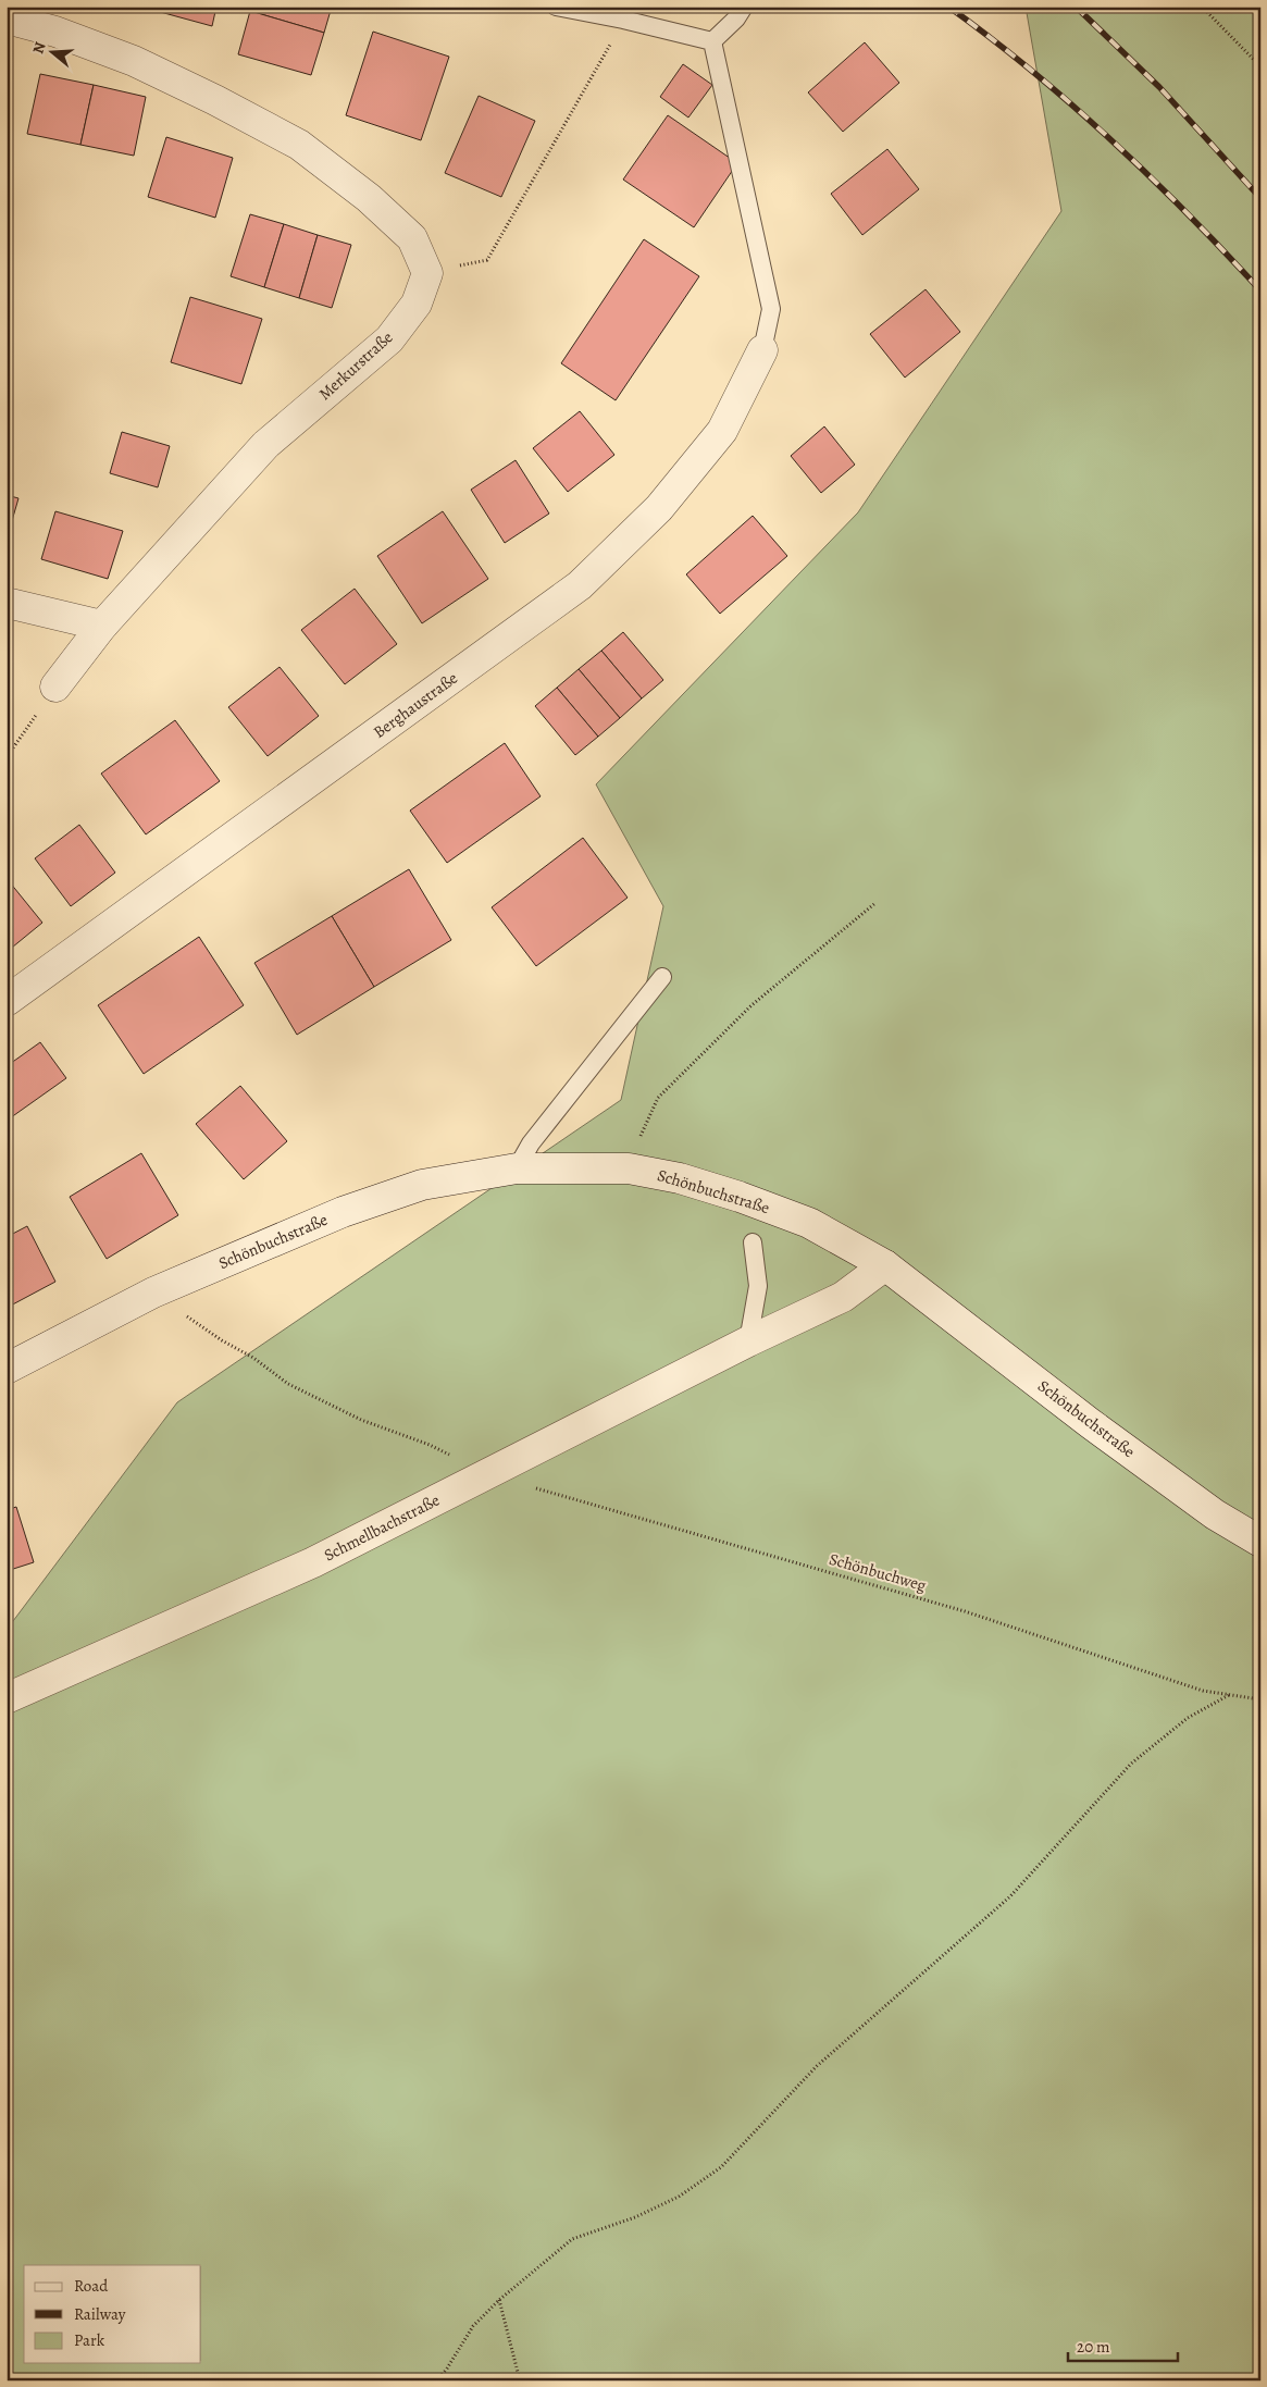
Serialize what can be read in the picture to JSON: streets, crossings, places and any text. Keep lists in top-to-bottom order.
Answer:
{
  "streets": {
    "street": [
      "Merkurstraße",
      "Berghaustraße",
      "Schönbuchstraße",
      "Schmellbachstraße"
    ],
    "path": ["Schönbuchweg"]
  },
  "crossings": [
    ["Schönbuchstraße", "Schmellbachstraße"],
    ["Schmellbachstraße", "Schönbuchweg"]
  ],
  "legend": ["Road", "Railway", "Park"],
  "scale_bar": "20 m",
  "north": "left"
}
